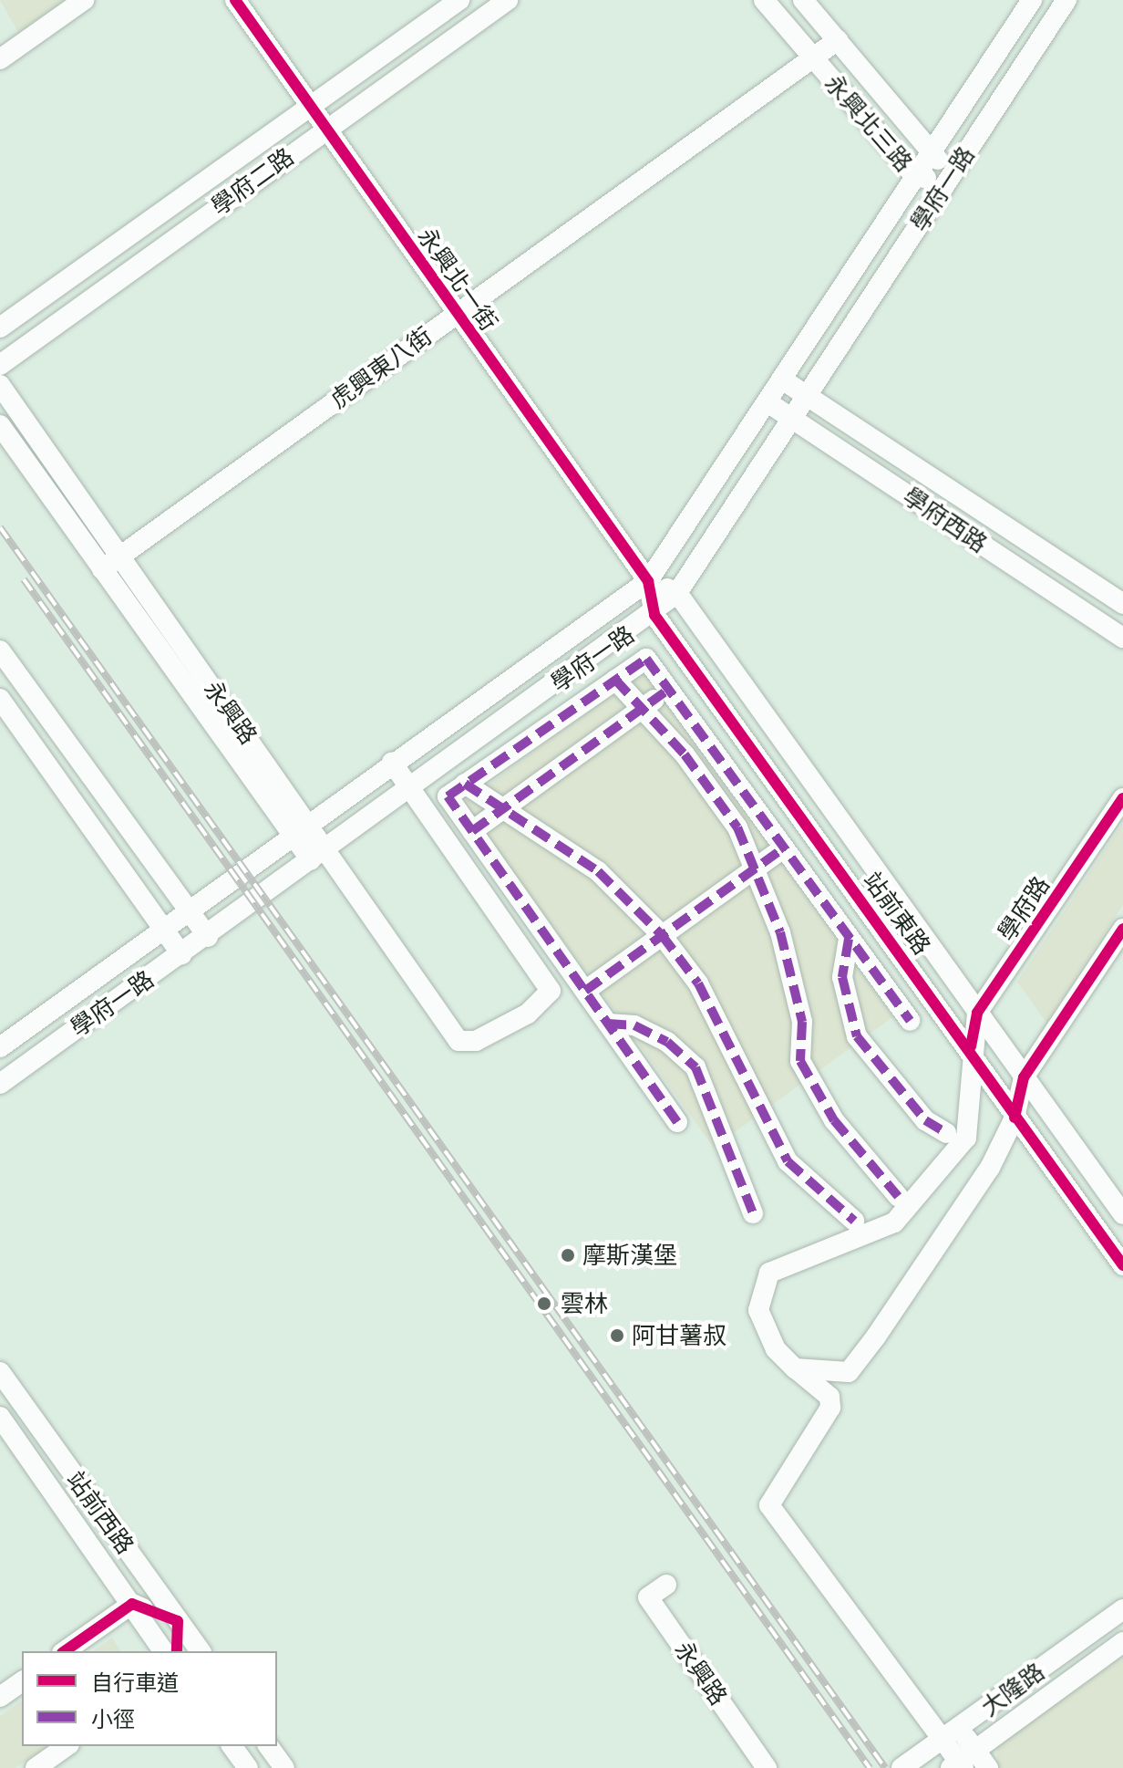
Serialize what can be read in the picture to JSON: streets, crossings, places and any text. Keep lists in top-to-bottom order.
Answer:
{
  "streets": {
    "street": [
      "永興北三路",
      "學府二路",
      "學府一路",
      "永興北一街",
      "虎興東八街",
      "學府西路",
      "永興路",
      "學府路",
      "站前東路",
      "站前西路",
      "大隆路"
    ]
  },
  "crossings": [
    ["永興北三路", "學府一路"],
    ["永興北三路", "虎興東八街"],
    ["學府二路", "永興北一街"],
    ["學府一路", "永興北一街"],
    ["學府一路", "學府西路"],
    ["學府一路", "永興路"],
    ["學府一路", "站前東路"],
    ["永興北一街", "虎興東八街"],
    ["永興北一街", "站前東路"],
    ["虎興東八街", "永興路"],
    ["學府路", "站前東路"],
    ["學府路", "大隆路"]
  ],
  "places": ["摩斯漢堡", "雲林", "阿甘薯叔"],
  "legend": ["自行車道", "小徑"]
}
